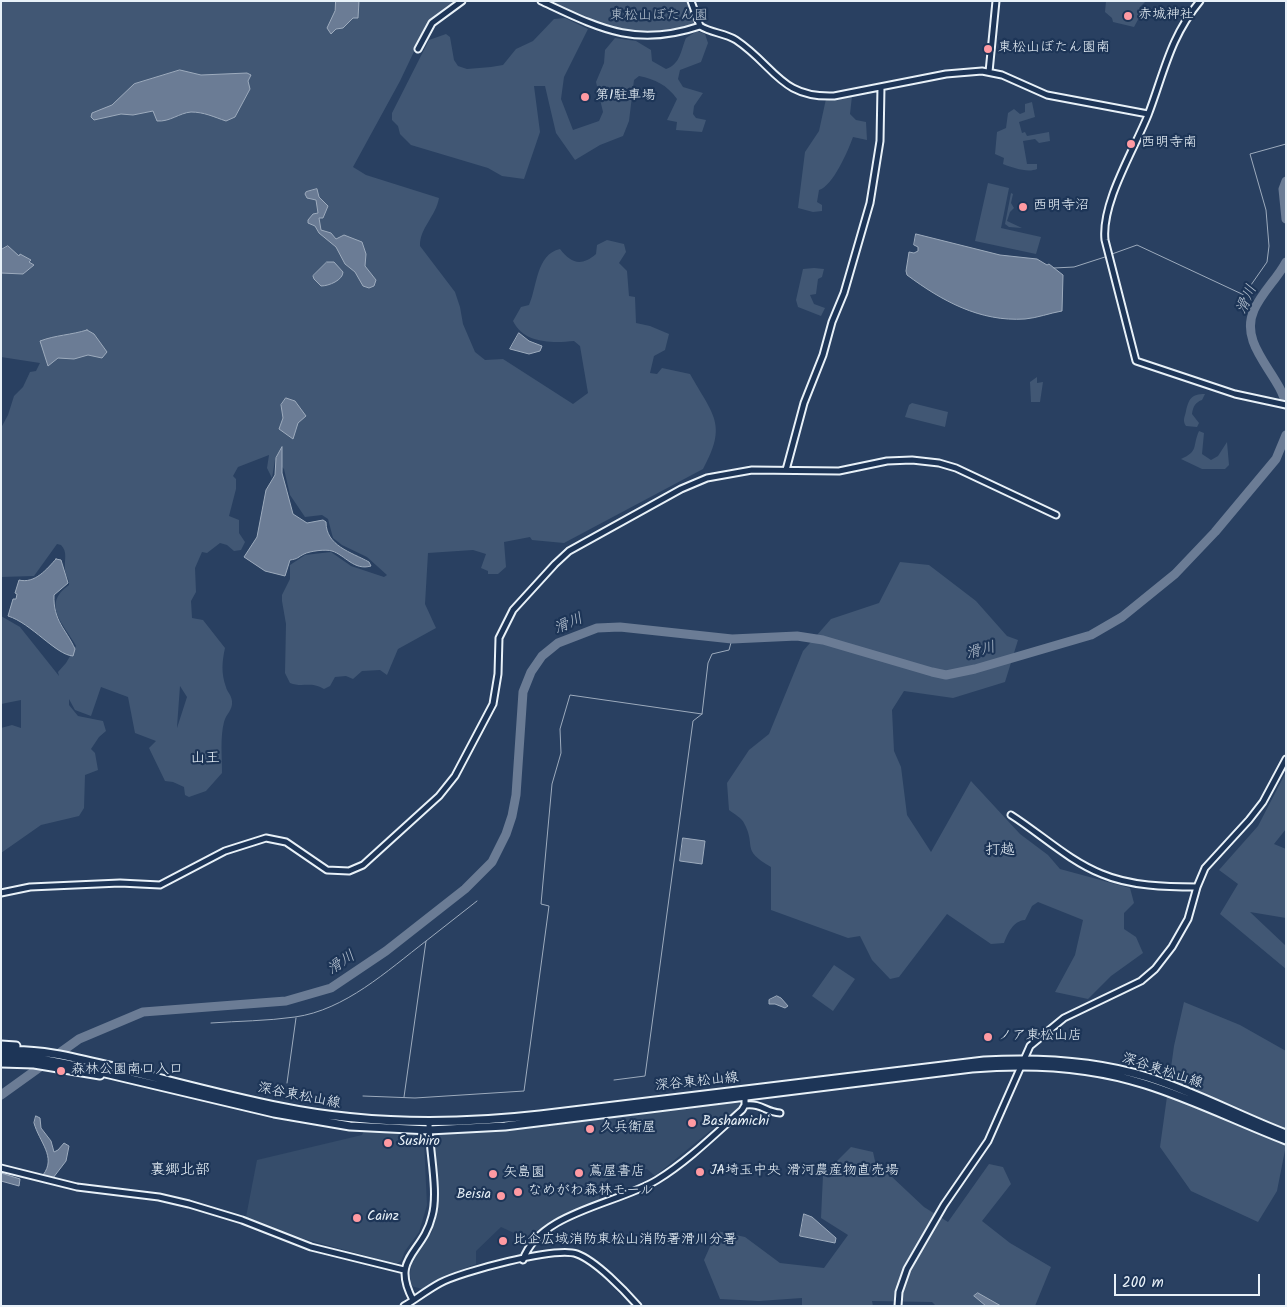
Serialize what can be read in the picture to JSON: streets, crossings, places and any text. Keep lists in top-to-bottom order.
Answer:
{
  "streets": {
    "main road": ["深谷東松山線"]
  },
  "districts": ["山王", "打越", "裏郷北部"],
  "water": ["滑川"],
  "parks": ["東松山ぼたん園"],
  "places": [
    "赤城神社",
    "東松山ぼたん園南",
    "第1駐車場",
    "西明寺南",
    "西明寺沼",
    "ノア東松山店",
    "森林公園南口入口",
    "Bashamichi",
    "久兵衛屋",
    "Sushiro",
    "JA埼玉中央 滑河農産物直売場",
    "蔦屋書店",
    "矢島園",
    "なめがわ森林モール",
    "Beisia",
    "Cainz",
    "比企広域消防東松山消防署滑川分署"
  ],
  "scale_bar": "200 m"
}
